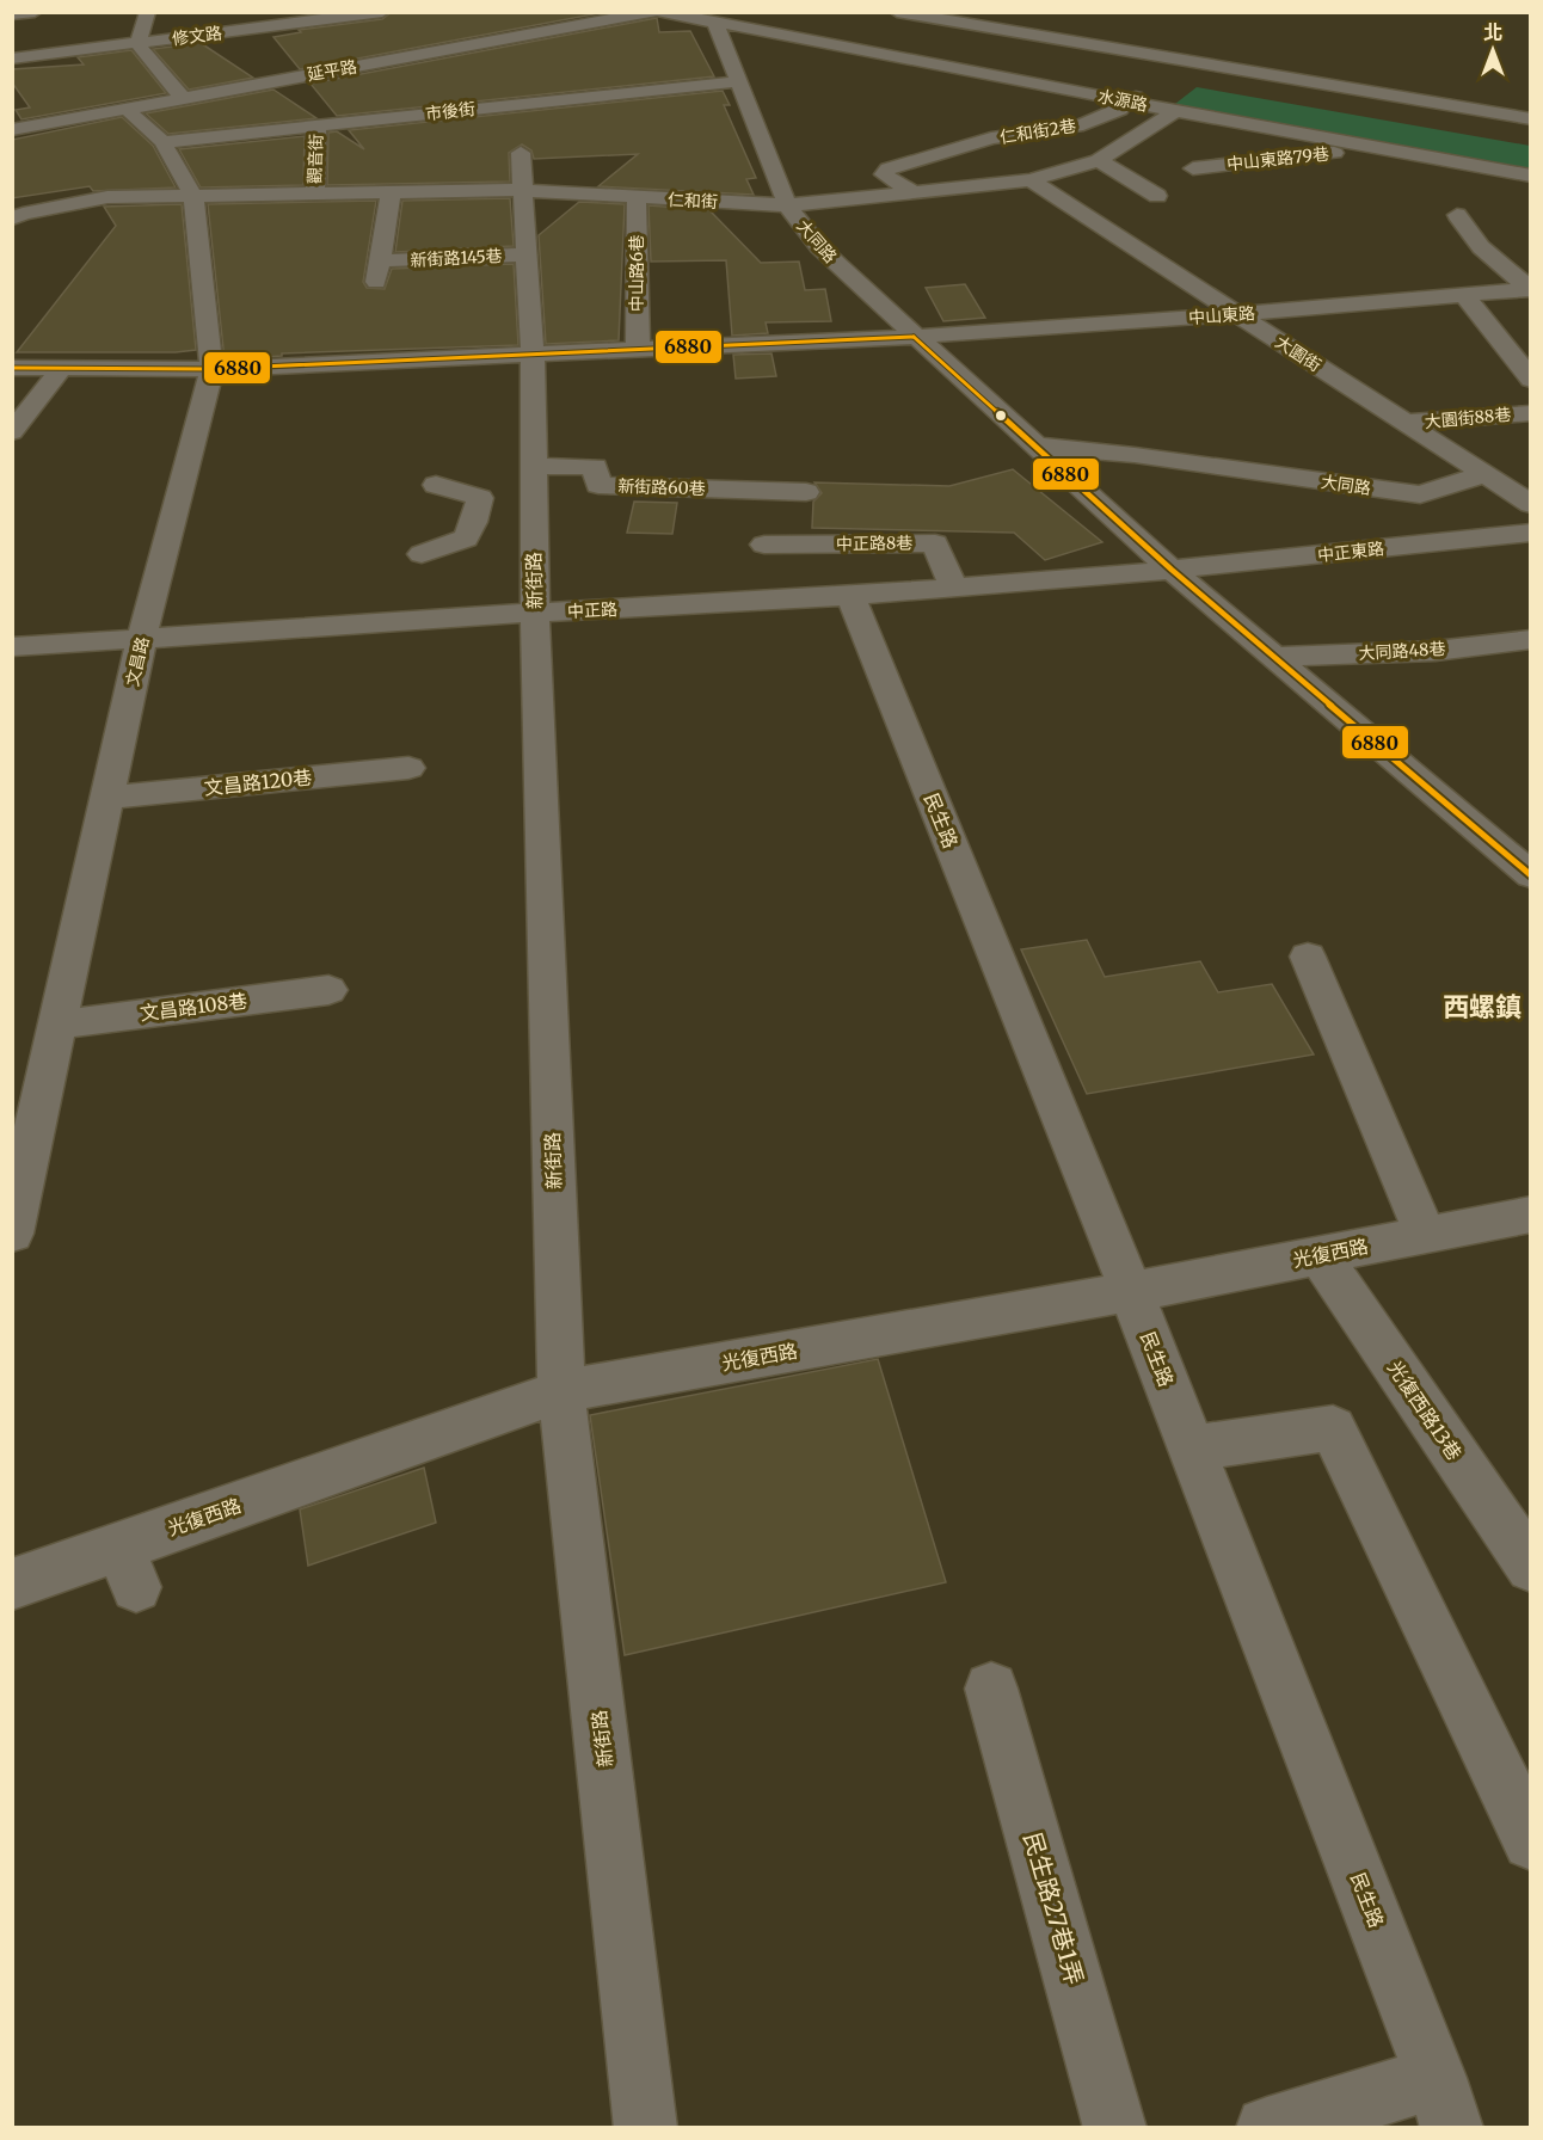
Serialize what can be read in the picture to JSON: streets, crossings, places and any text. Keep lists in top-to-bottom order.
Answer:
{
  "streets": {
    "street": [
      "修文路",
      "延平路",
      "水源路",
      "市後街",
      "仁和街2巷",
      "觀音街",
      "中山東路79巷",
      "仁和街",
      "大同路",
      "新街路145巷",
      "中山路6巷",
      "中山東路",
      "大園街",
      "大園街88巷",
      "新街路60巷",
      "中正路8巷",
      "中正東路",
      "新街路",
      "中正路",
      "大同路48巷",
      "文昌路",
      "文昌路120巷",
      "民生路",
      "文昌路108巷",
      "光復西路",
      "光復西路13巷",
      "民生路27巷1弄"
    ]
  },
  "crossings": [
    ["延平路", "文昌路"],
    ["水源路", "仁和街2巷"],
    ["水源路", "中山東路79巷"],
    ["水源路", "仁和街"],
    ["水源路", "大同路"],
    ["市後街", "觀音街"],
    ["市後街", "大同路"],
    ["市後街", "文昌路"],
    ["仁和街2巷", "仁和街"],
    ["觀音街", "仁和街"],
    ["仁和街", "大同路"],
    ["仁和街", "中山路6巷"],
    ["仁和街", "大園街"],
    ["仁和街", "新街路"],
    ["仁和街", "文昌路"],
    ["大同路", "中山東路"],
    ["大同路", "大園街"],
    ["大同路", "中正東路"],
    ["大同路", "中正路"],
    ["大同路", "大同路48巷"],
    ["新街路145巷", "新街路"],
    ["中山路6巷", "中山東路"],
    ["中山東路", "大園街"],
    ["中山東路", "新街路"],
    ["中山東路", "文昌路"],
    ["大園街", "大園街88巷"],
    ["新街路60巷", "新街路"],
    ["中正路8巷", "中正路"],
    ["中正東路", "中正路"],
    ["新街路", "中正路"],
    ["新街路", "光復西路"],
    ["中正路", "文昌路"],
    ["中正路", "民生路"],
    ["文昌路", "文昌路120巷"],
    ["文昌路", "文昌路108巷"],
    ["民生路", "光復西路"],
    ["光復西路", "光復西路13巷"]
  ],
  "districts": ["西螺鎮"],
  "lines": ["transit line 6880"],
  "north": "top"
}
